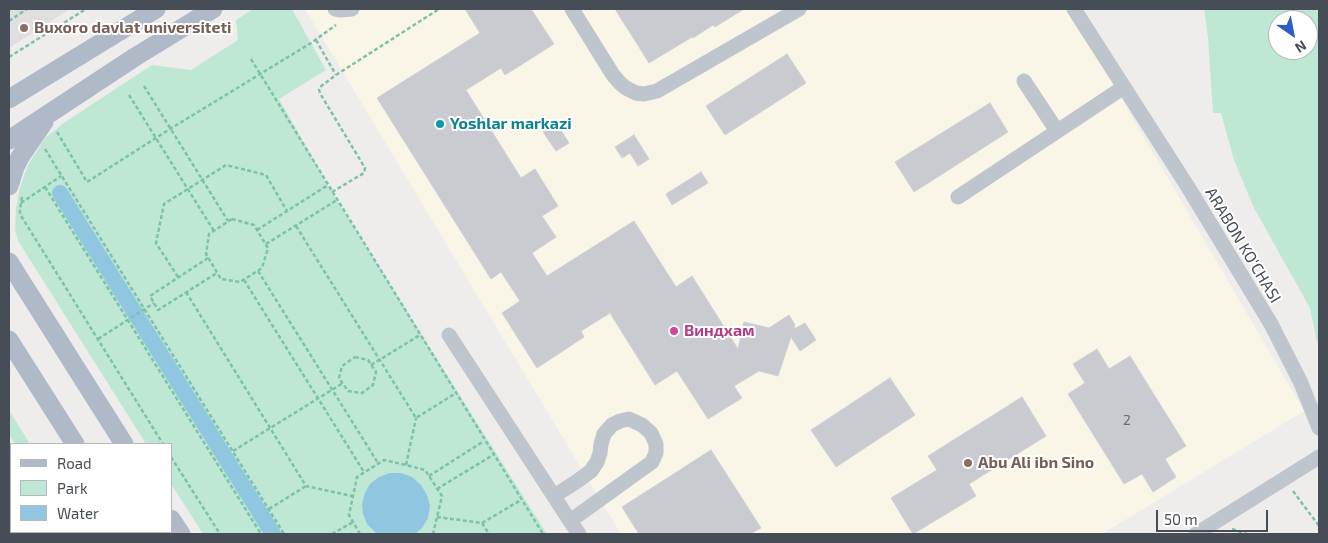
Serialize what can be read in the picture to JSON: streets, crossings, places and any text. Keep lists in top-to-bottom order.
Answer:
{
  "streets": {
    "street": ["ARABON KO'CHASI"]
  },
  "places": [
    "Buxoro davlat universiteti",
    "Yoshlar markazi",
    "Виндхам",
    "Abu Ali ibn Sino"
  ],
  "house_numbers": ["2"],
  "legend": ["Road", "Park", "Water"],
  "scale_bar": "50 m",
  "north": "bottom right"
}
